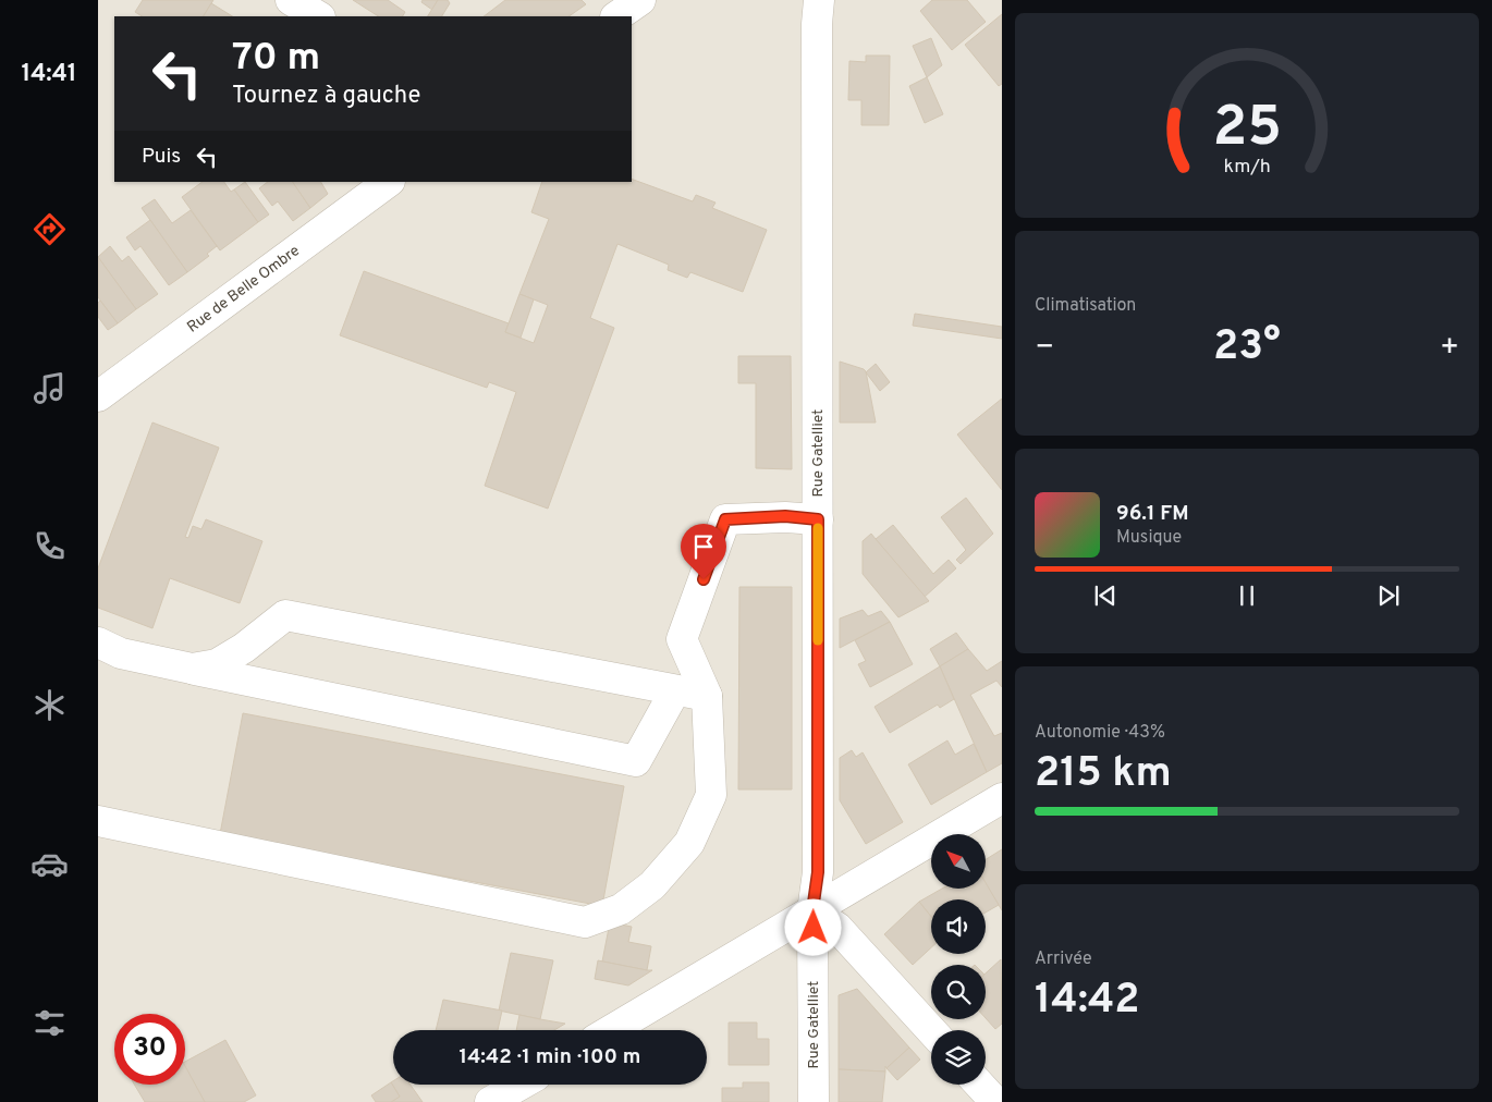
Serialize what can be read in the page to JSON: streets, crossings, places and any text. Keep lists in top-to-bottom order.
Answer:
{
  "streets": {
    "street": ["Rue de Belle Ombre", "Rue Gatelliet"]
  },
  "north": "top left",
  "page": {
    "tabs": "14:41",
    "turn": ["70 m", "Tournez à gauche"],
    "then": "Puis",
    "tile": [
      "Climatisation",
      ["Autonomie · 43%", "215 km"],
      ["Arrivée", "14:42"]
    ],
    "heat": ["−", "23°", "+"],
    "song": ["96.1 FM", "Musique"],
    "limit": "30",
    "trip": "14:42 · 1 min · 100 m",
    "gauge": ["25", "km/h"]
  }
}
